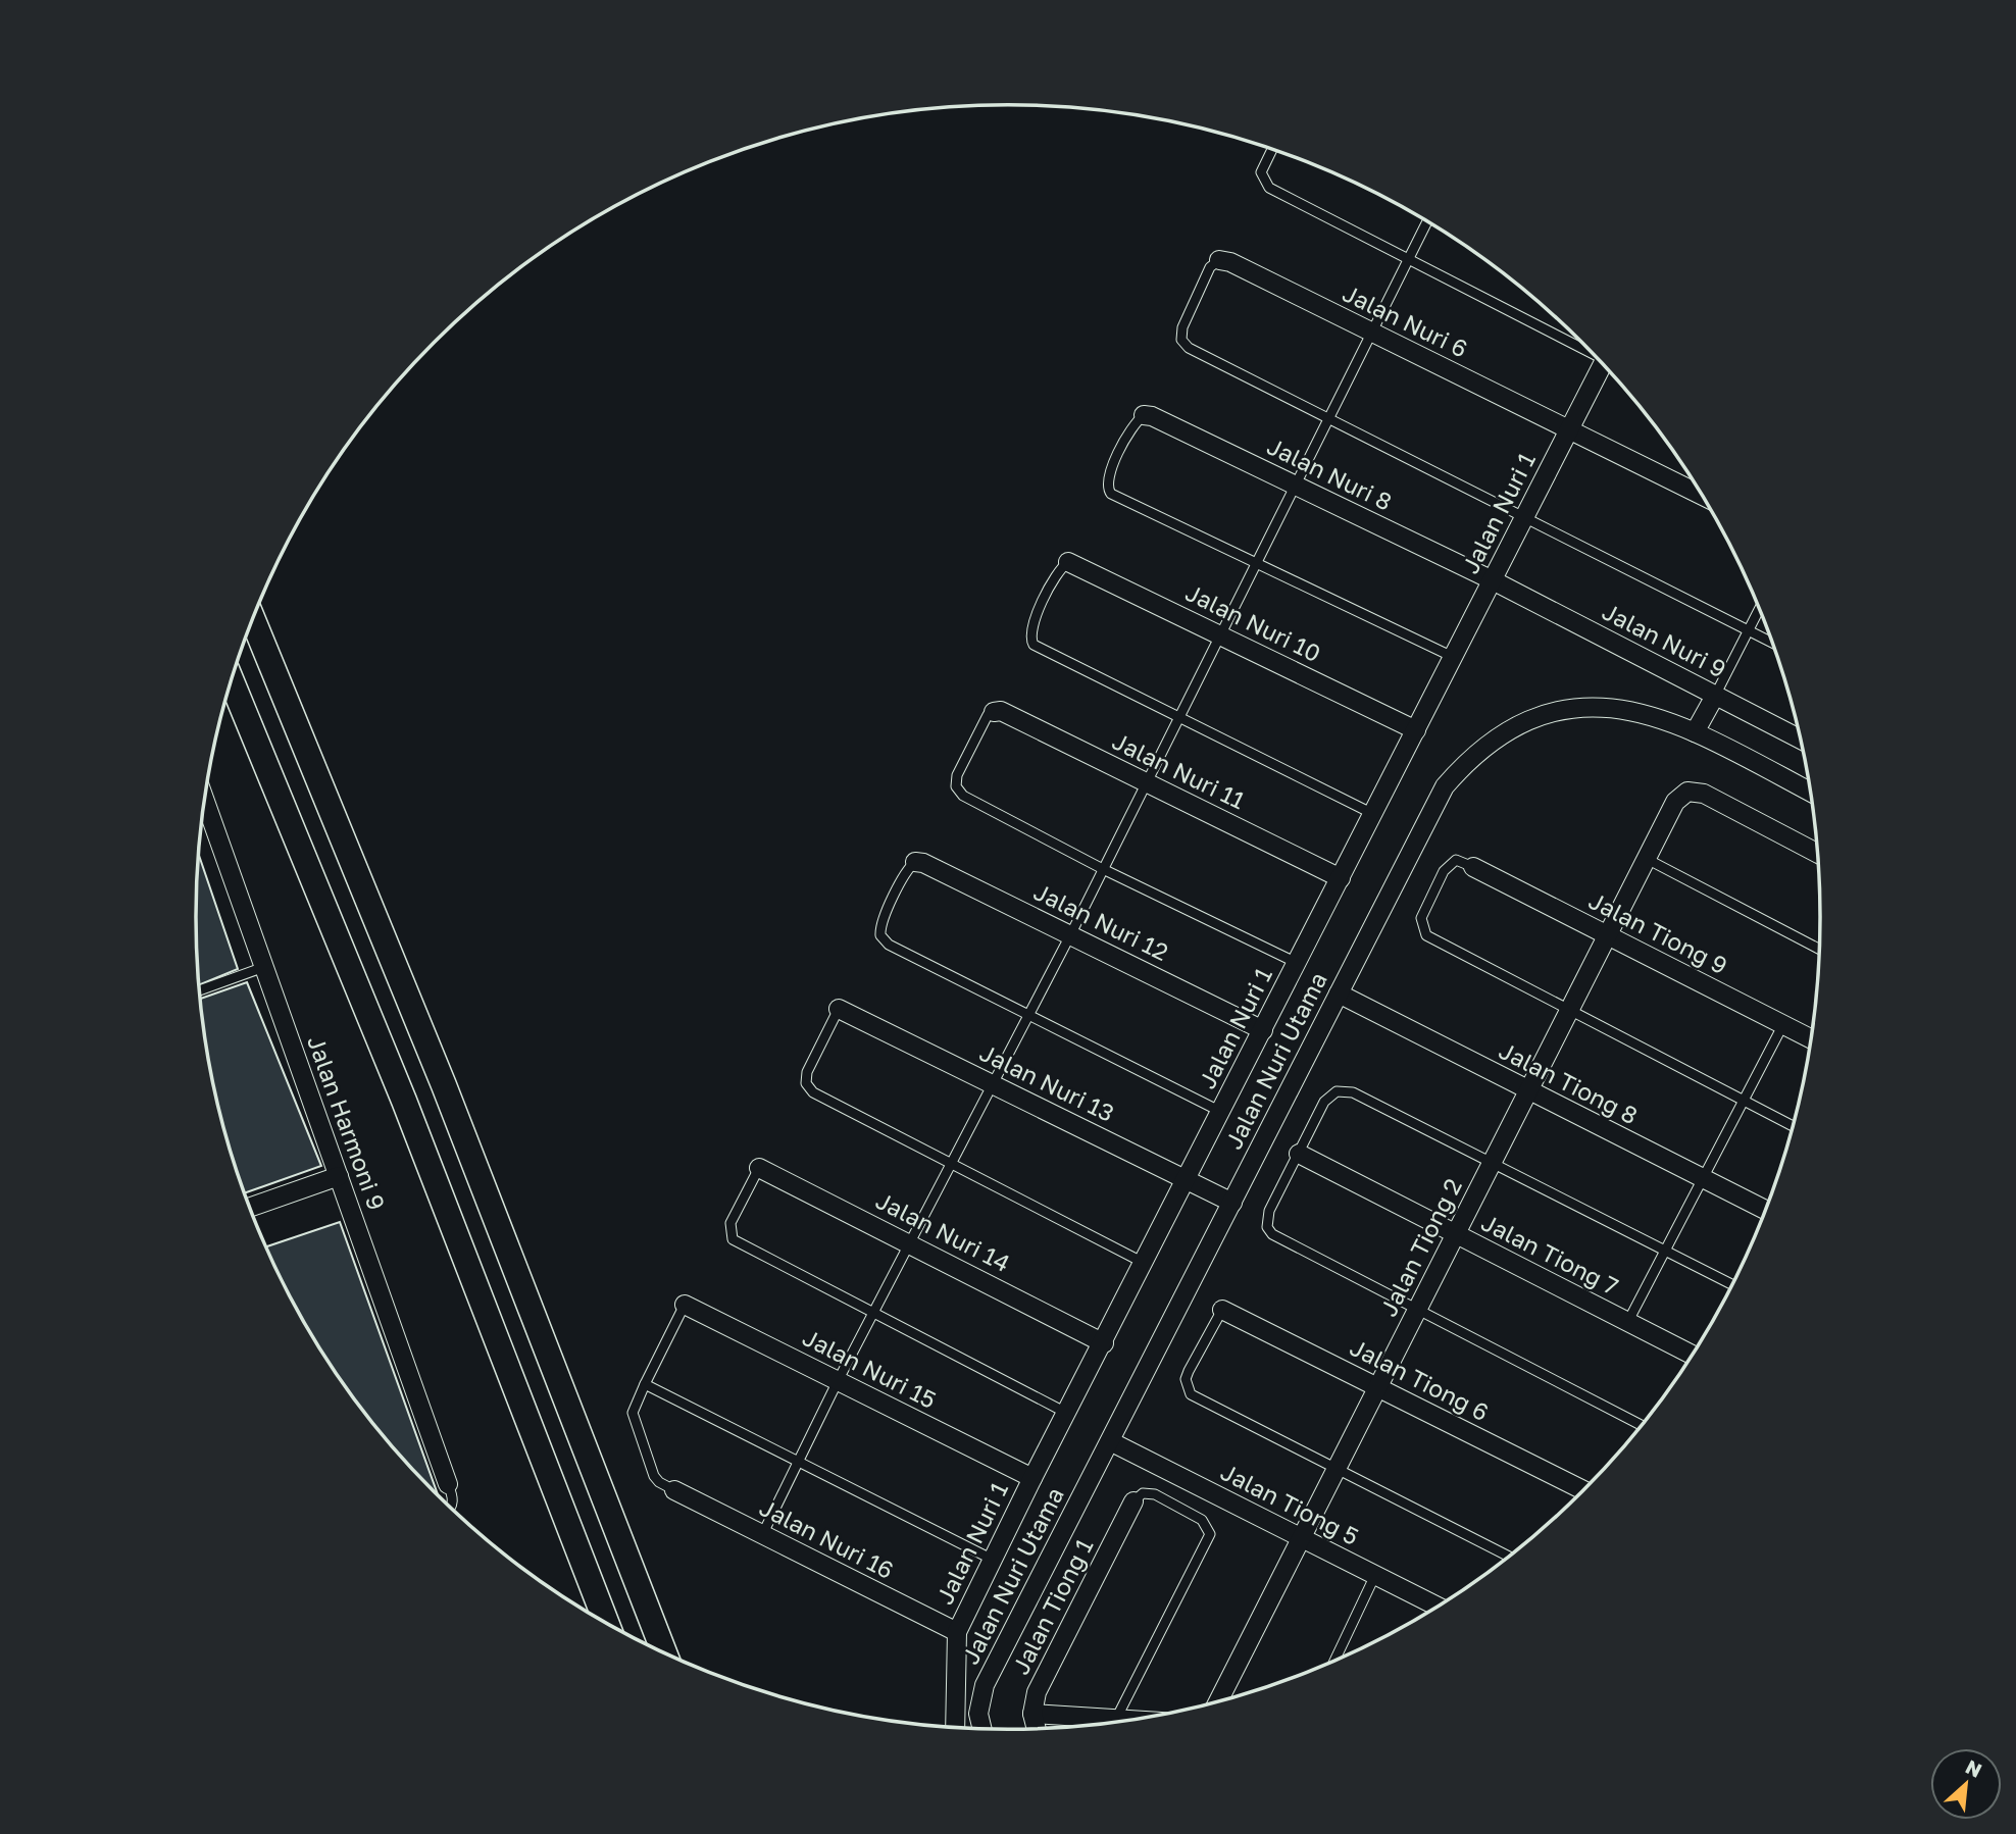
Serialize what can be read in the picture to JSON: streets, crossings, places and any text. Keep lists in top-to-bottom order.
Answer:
{
  "streets": {
    "street": [
      "Jalan Nuri 6",
      "Jalan Nuri 8",
      "Jalan Nuri 1",
      "Jalan Nuri 10",
      "Jalan Nuri 9",
      "Jalan Nuri 11",
      "Jalan Nuri 12",
      "Jalan Tiong 9",
      "Jalan Nuri Utama",
      "Jalan Nuri 13",
      "Jalan Tiong 8",
      "Jalan Harmoni 9",
      "Jalan Nuri 14",
      "Jalan Tiong 2",
      "Jalan Tiong 7",
      "Jalan Nuri 15",
      "Jalan Tiong 6",
      "Jalan Tiong 5",
      "Jalan Nuri 16",
      "Jalan Tiong 1"
    ]
  },
  "crossings": [
    ["Jalan Nuri 6", "Jalan Nuri 1"],
    ["Jalan Nuri 8", "Jalan Nuri 1"],
    ["Jalan Nuri 8", "Jalan Nuri 9"],
    ["Jalan Nuri 1", "Jalan Nuri 10"],
    ["Jalan Nuri 1", "Jalan Nuri 9"],
    ["Jalan Nuri 1", "Jalan Nuri 11"],
    ["Jalan Nuri 1", "Jalan Nuri 12"],
    ["Jalan Nuri 1", "Jalan Nuri 13"],
    ["Jalan Nuri 1", "Jalan Nuri 14"],
    ["Jalan Nuri 1", "Jalan Nuri 15"],
    ["Jalan Nuri 1", "Jalan Nuri 16"],
    ["Jalan Tiong 9", "Jalan Tiong 2"],
    ["Jalan Nuri Utama", "Jalan Nuri 13"],
    ["Jalan Nuri Utama", "Jalan Tiong 8"],
    ["Jalan Nuri Utama", "Jalan Tiong 5"],
    ["Jalan Tiong 8", "Jalan Tiong 2"],
    ["Jalan Tiong 2", "Jalan Tiong 7"],
    ["Jalan Tiong 2", "Jalan Tiong 6"],
    ["Jalan Tiong 2", "Jalan Tiong 5"]
  ],
  "north": "top right"
}
